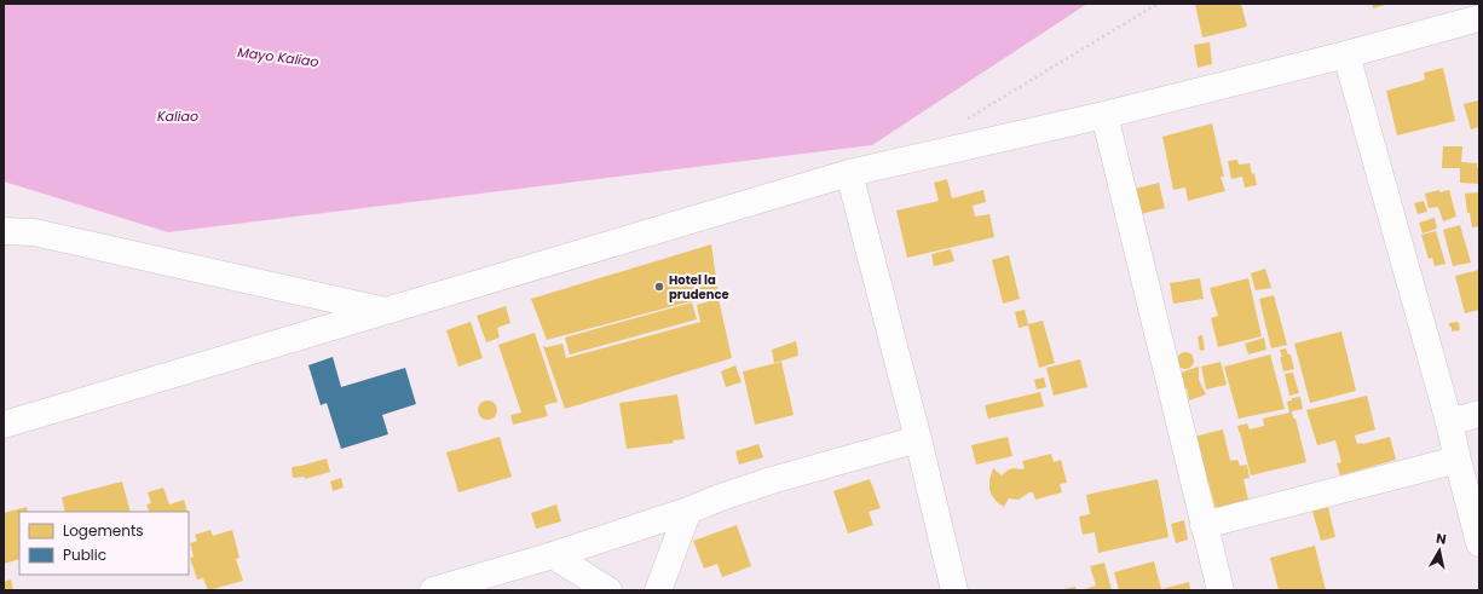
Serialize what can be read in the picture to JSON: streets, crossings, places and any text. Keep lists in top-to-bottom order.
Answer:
{
  "water": ["Mayo Kaliao", "Kaliao"],
  "places": ["Hotel la prudence"],
  "legend": ["Logements", "Public"],
  "north": "top"
}
